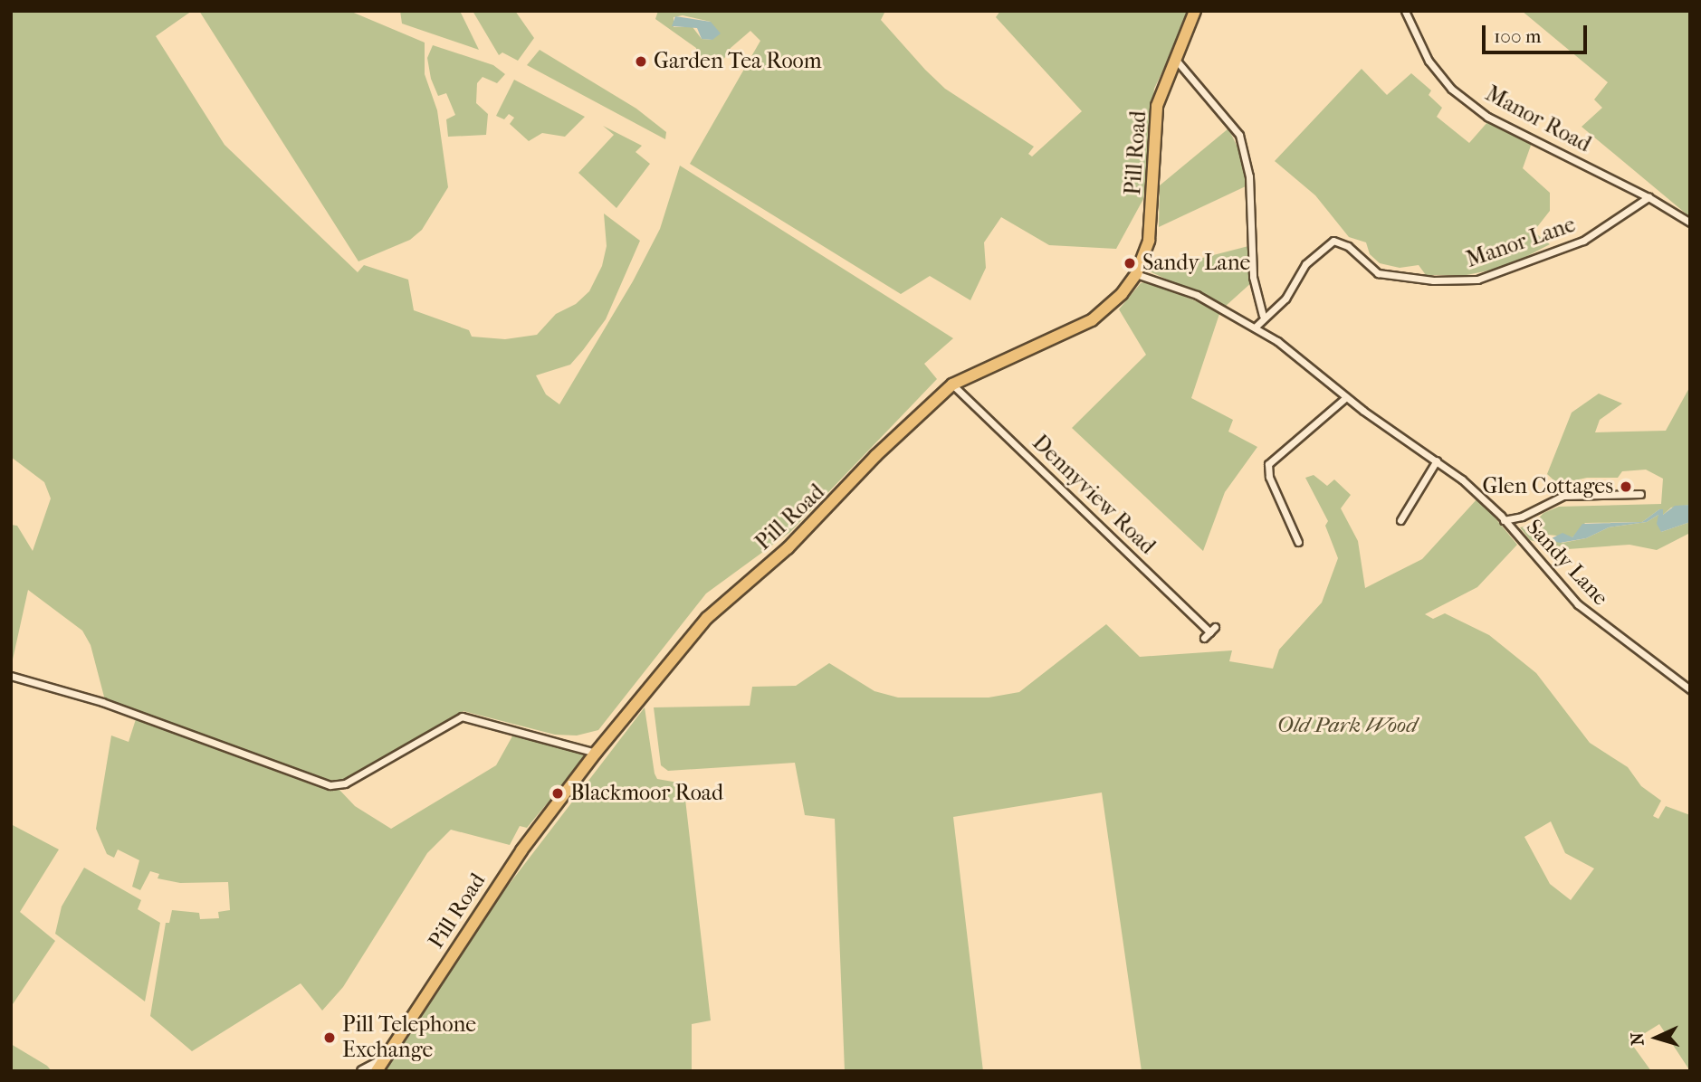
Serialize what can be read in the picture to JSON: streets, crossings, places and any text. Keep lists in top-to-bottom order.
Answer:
{
  "streets": {
    "main road": ["Pill Road"],
    "street": [
      "Manor Road",
      "Manor Lane",
      "Dennyview Road",
      "Sandy Lane"
    ]
  },
  "crossings": [
    ["Manor Road", "Manor Lane"],
    ["Pill Road", "Dennyview Road"],
    ["Pill Road", "Sandy Lane"],
    ["Manor Lane", "Sandy Lane"]
  ],
  "parks": ["Old Park Wood"],
  "places": [
    "Garden Tea Room",
    "Sandy Lane",
    "Glen Cottages",
    "Blackmoor Road",
    "Pill Telephone Exchange"
  ],
  "scale_bar": "100 m",
  "north": "left"
}
